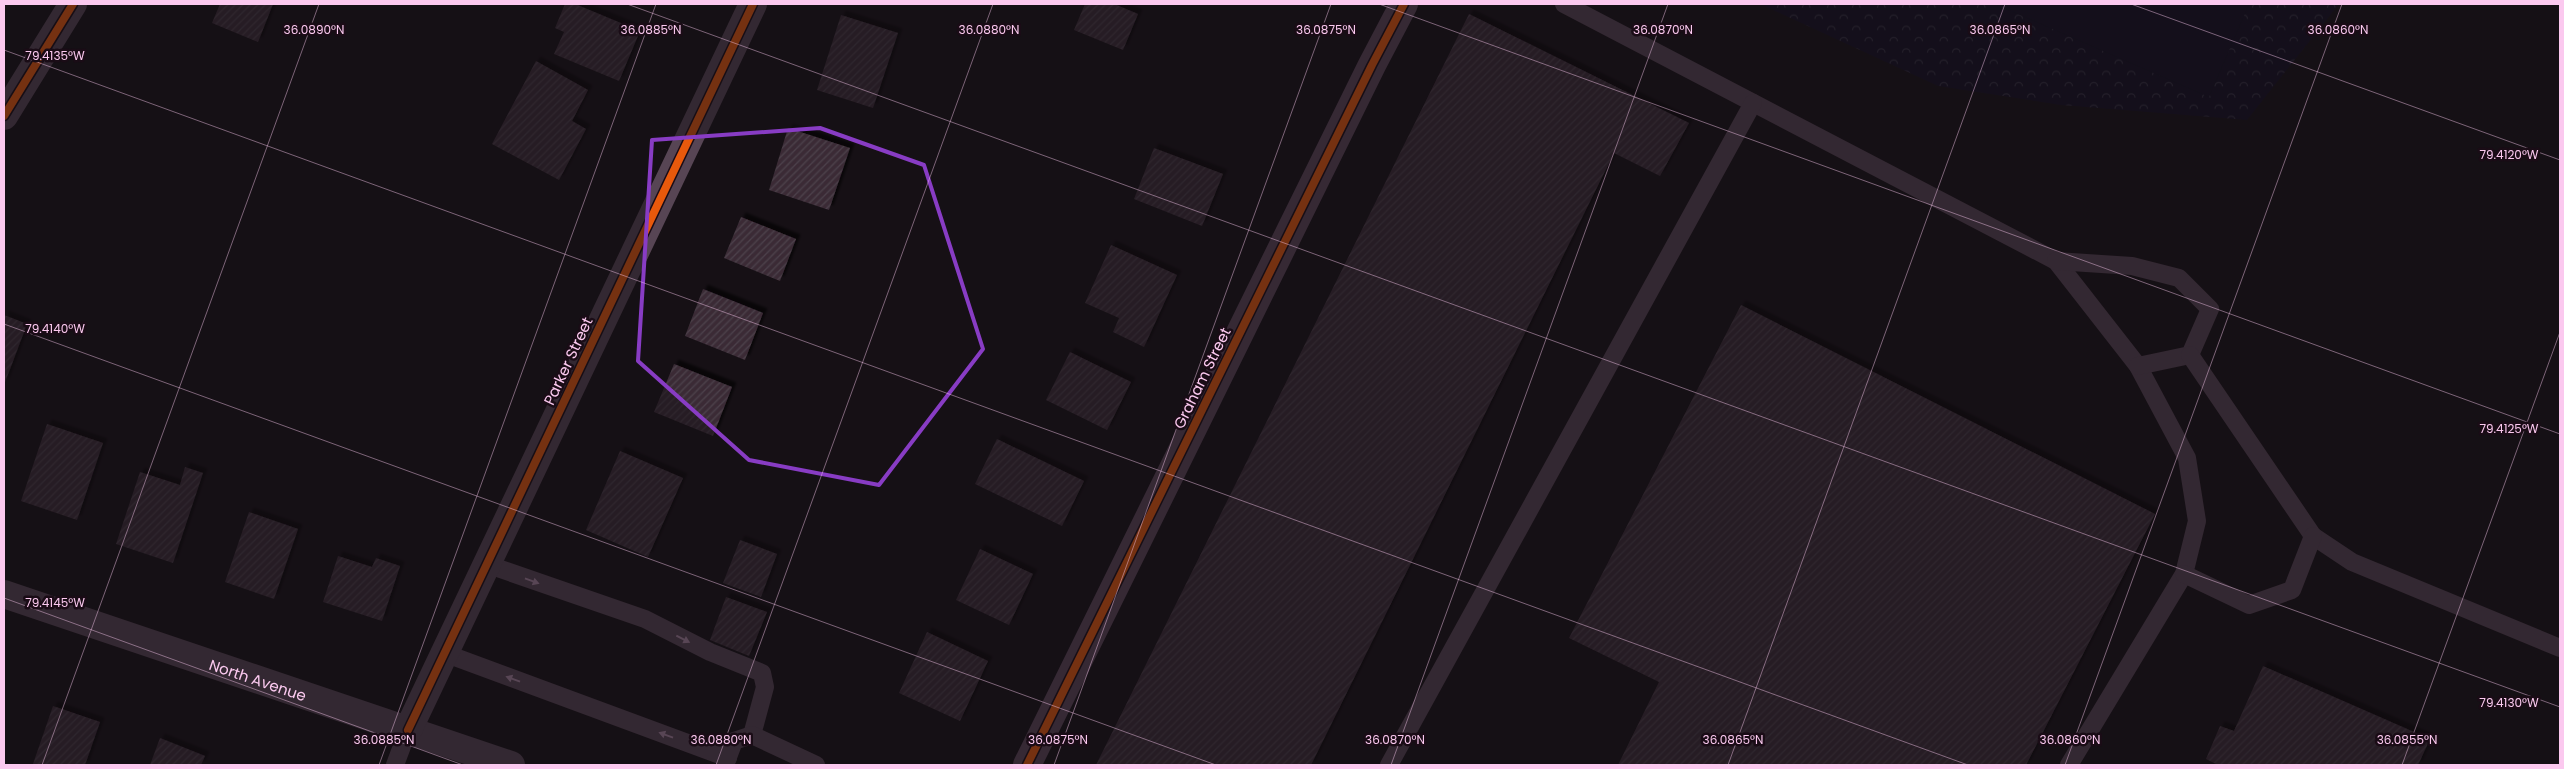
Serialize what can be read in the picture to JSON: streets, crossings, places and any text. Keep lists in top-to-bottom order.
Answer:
{
  "streets": {
    "street": ["Parker Street", "Graham Street", "North Avenue"]
  },
  "crossings": [
    ["Parker Street", "North Avenue"]
  ],
  "coordinates": [
    "36.0890°N",
    "36.0885°N",
    "36.0880°N",
    "36.0875°N",
    "36.0870°N",
    "36.0865°N",
    "36.0860°N",
    "79.4135°W",
    "79.4120°W",
    "79.4140°W",
    "79.4125°W",
    "79.4145°W",
    "79.4130°W",
    "36.0855°N"
  ]
}
